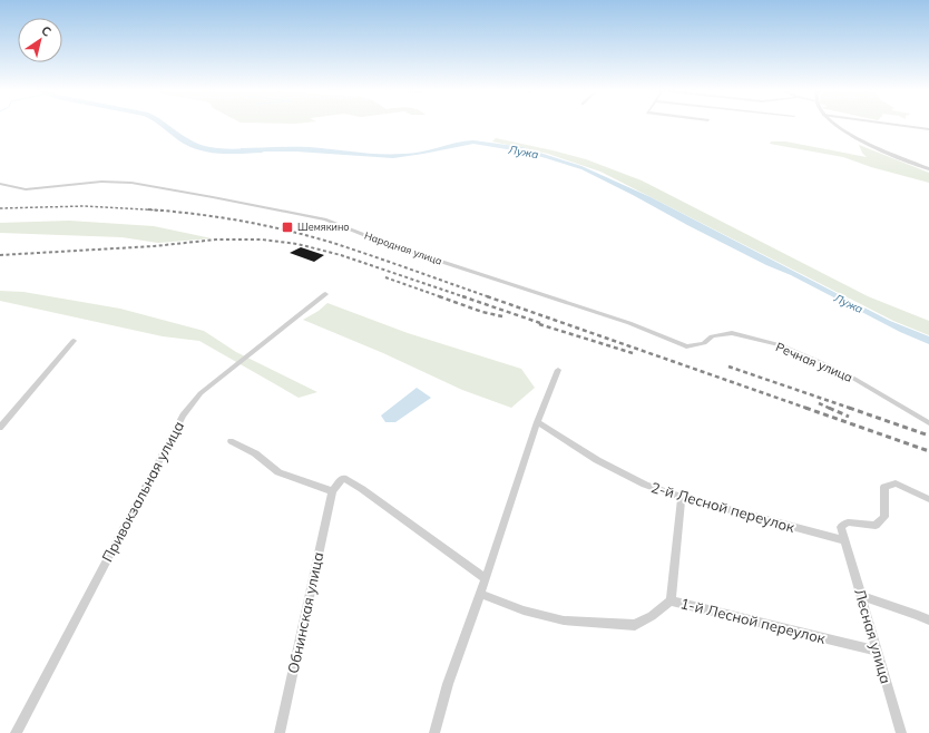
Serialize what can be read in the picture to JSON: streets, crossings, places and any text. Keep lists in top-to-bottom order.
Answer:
{
  "streets": {
    "street": [
      "Народная улица",
      "Речная улица",
      "Привокзальная улица",
      "2-й Лесной переулок",
      "Обнинская улица",
      "1-й Лесной переулок",
      "Лесная улица"
    ]
  },
  "crossings": [
    ["Народная улица", "Речная улица"],
    ["2-й Лесной переулок", "Лесная улица"],
    ["1-й Лесной переулок", "Лесная улица"]
  ],
  "water": ["Лужа"],
  "places": {
    "transit": ["Шемякино"]
  },
  "north": "top right"
}
